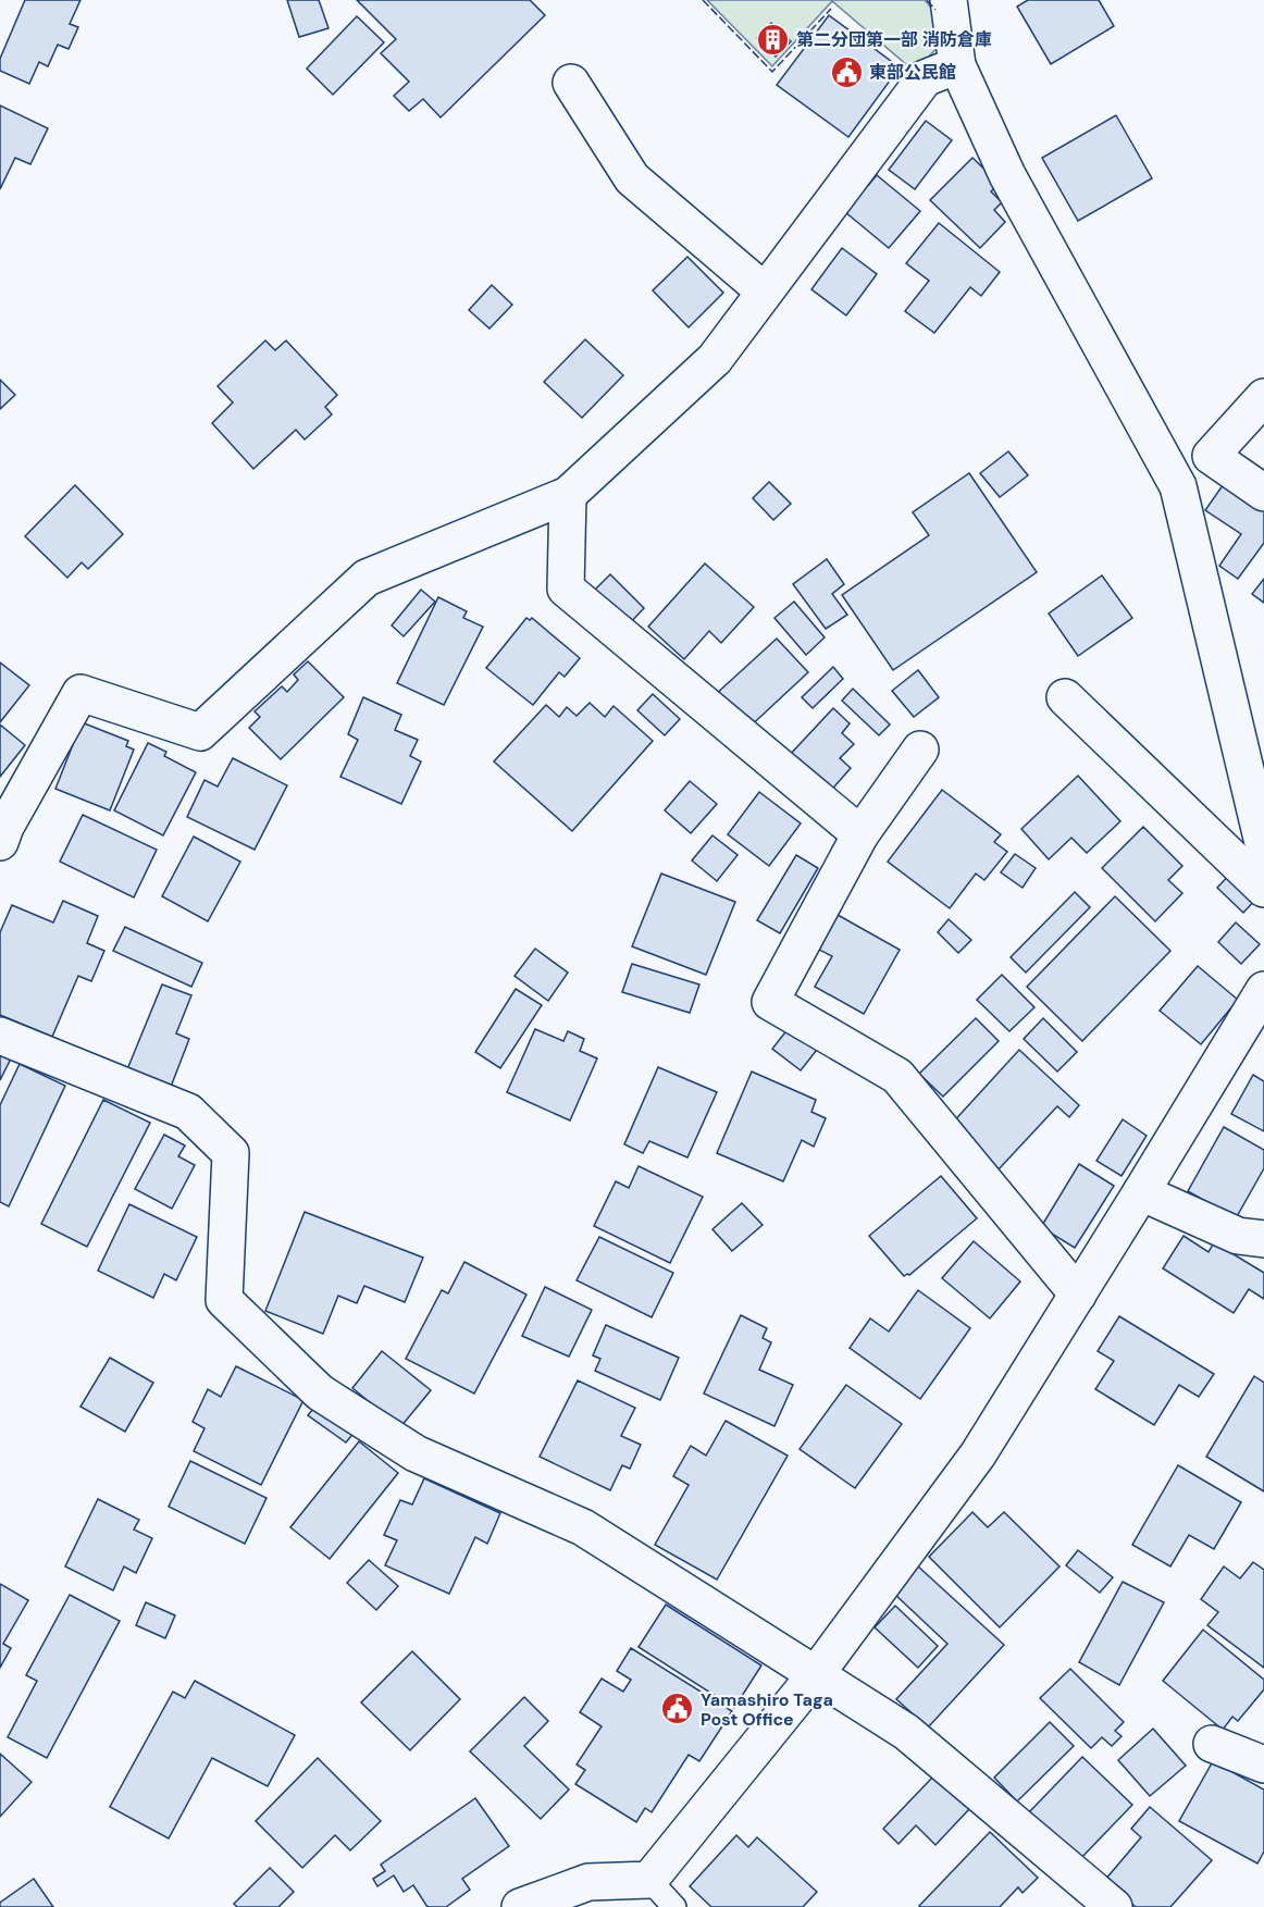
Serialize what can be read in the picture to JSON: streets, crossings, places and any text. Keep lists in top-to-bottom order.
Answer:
{
  "places": {
    "building": ["第二分団第一部 消防倉庫"],
    "public building": ["東部公民館", "Yamashiro Taga Post Office"]
  }
}
